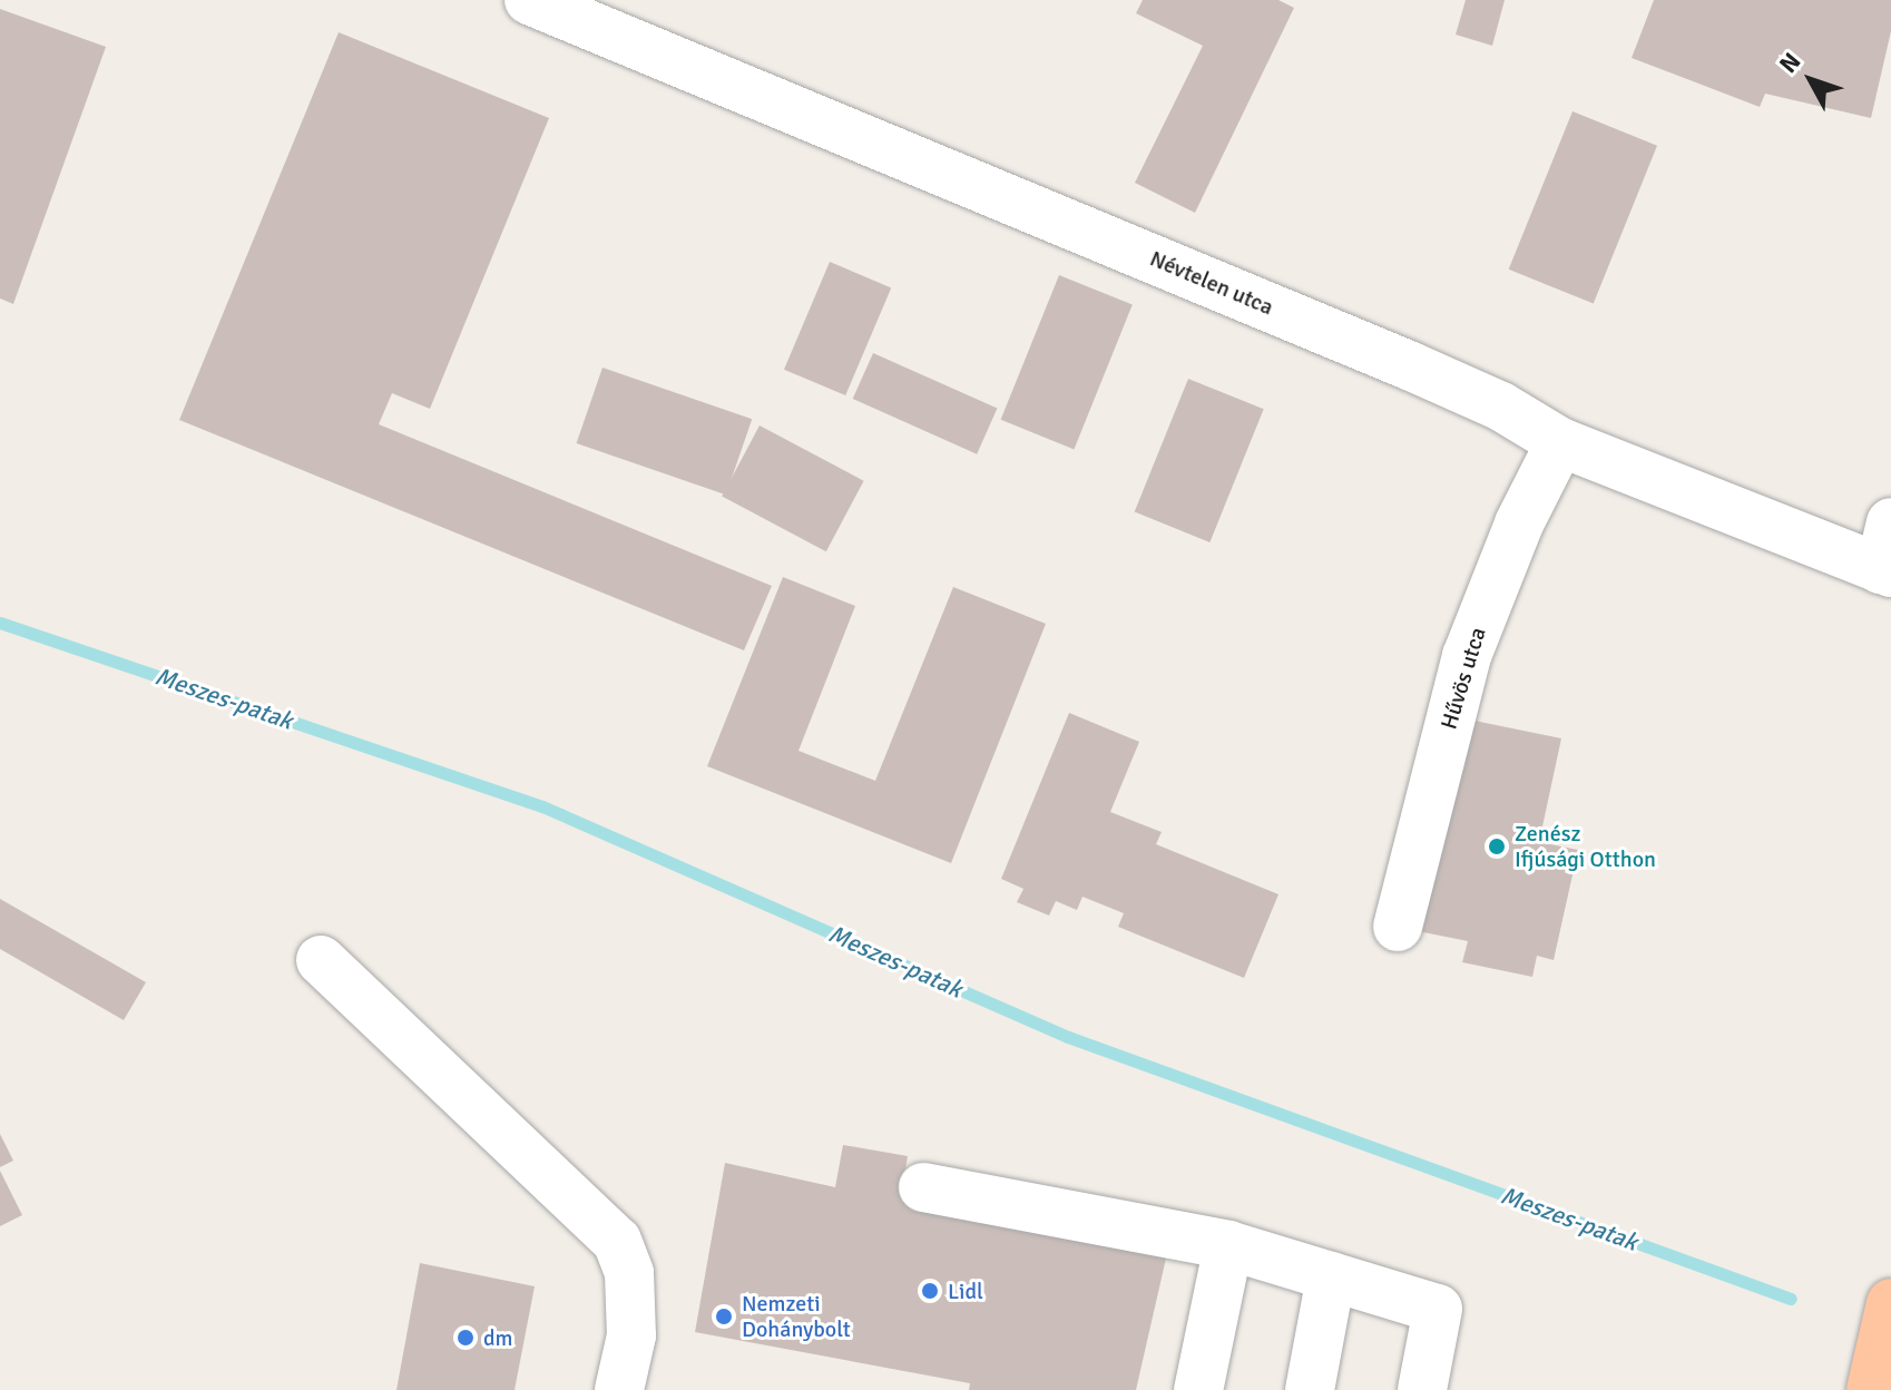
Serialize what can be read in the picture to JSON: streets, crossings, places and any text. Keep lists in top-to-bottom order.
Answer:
{
  "streets": {
    "street": ["Névtelen utca", "Hűvös utca"]
  },
  "crossings": [
    ["Névtelen utca", "Hűvös utca"]
  ],
  "water": ["Meszes-patak"],
  "places": [
    "Zenész Ifjúsági Otthon",
    "Lidl",
    "Nemzeti Dohánybolt",
    "dm"
  ],
  "north": "top left"
}
